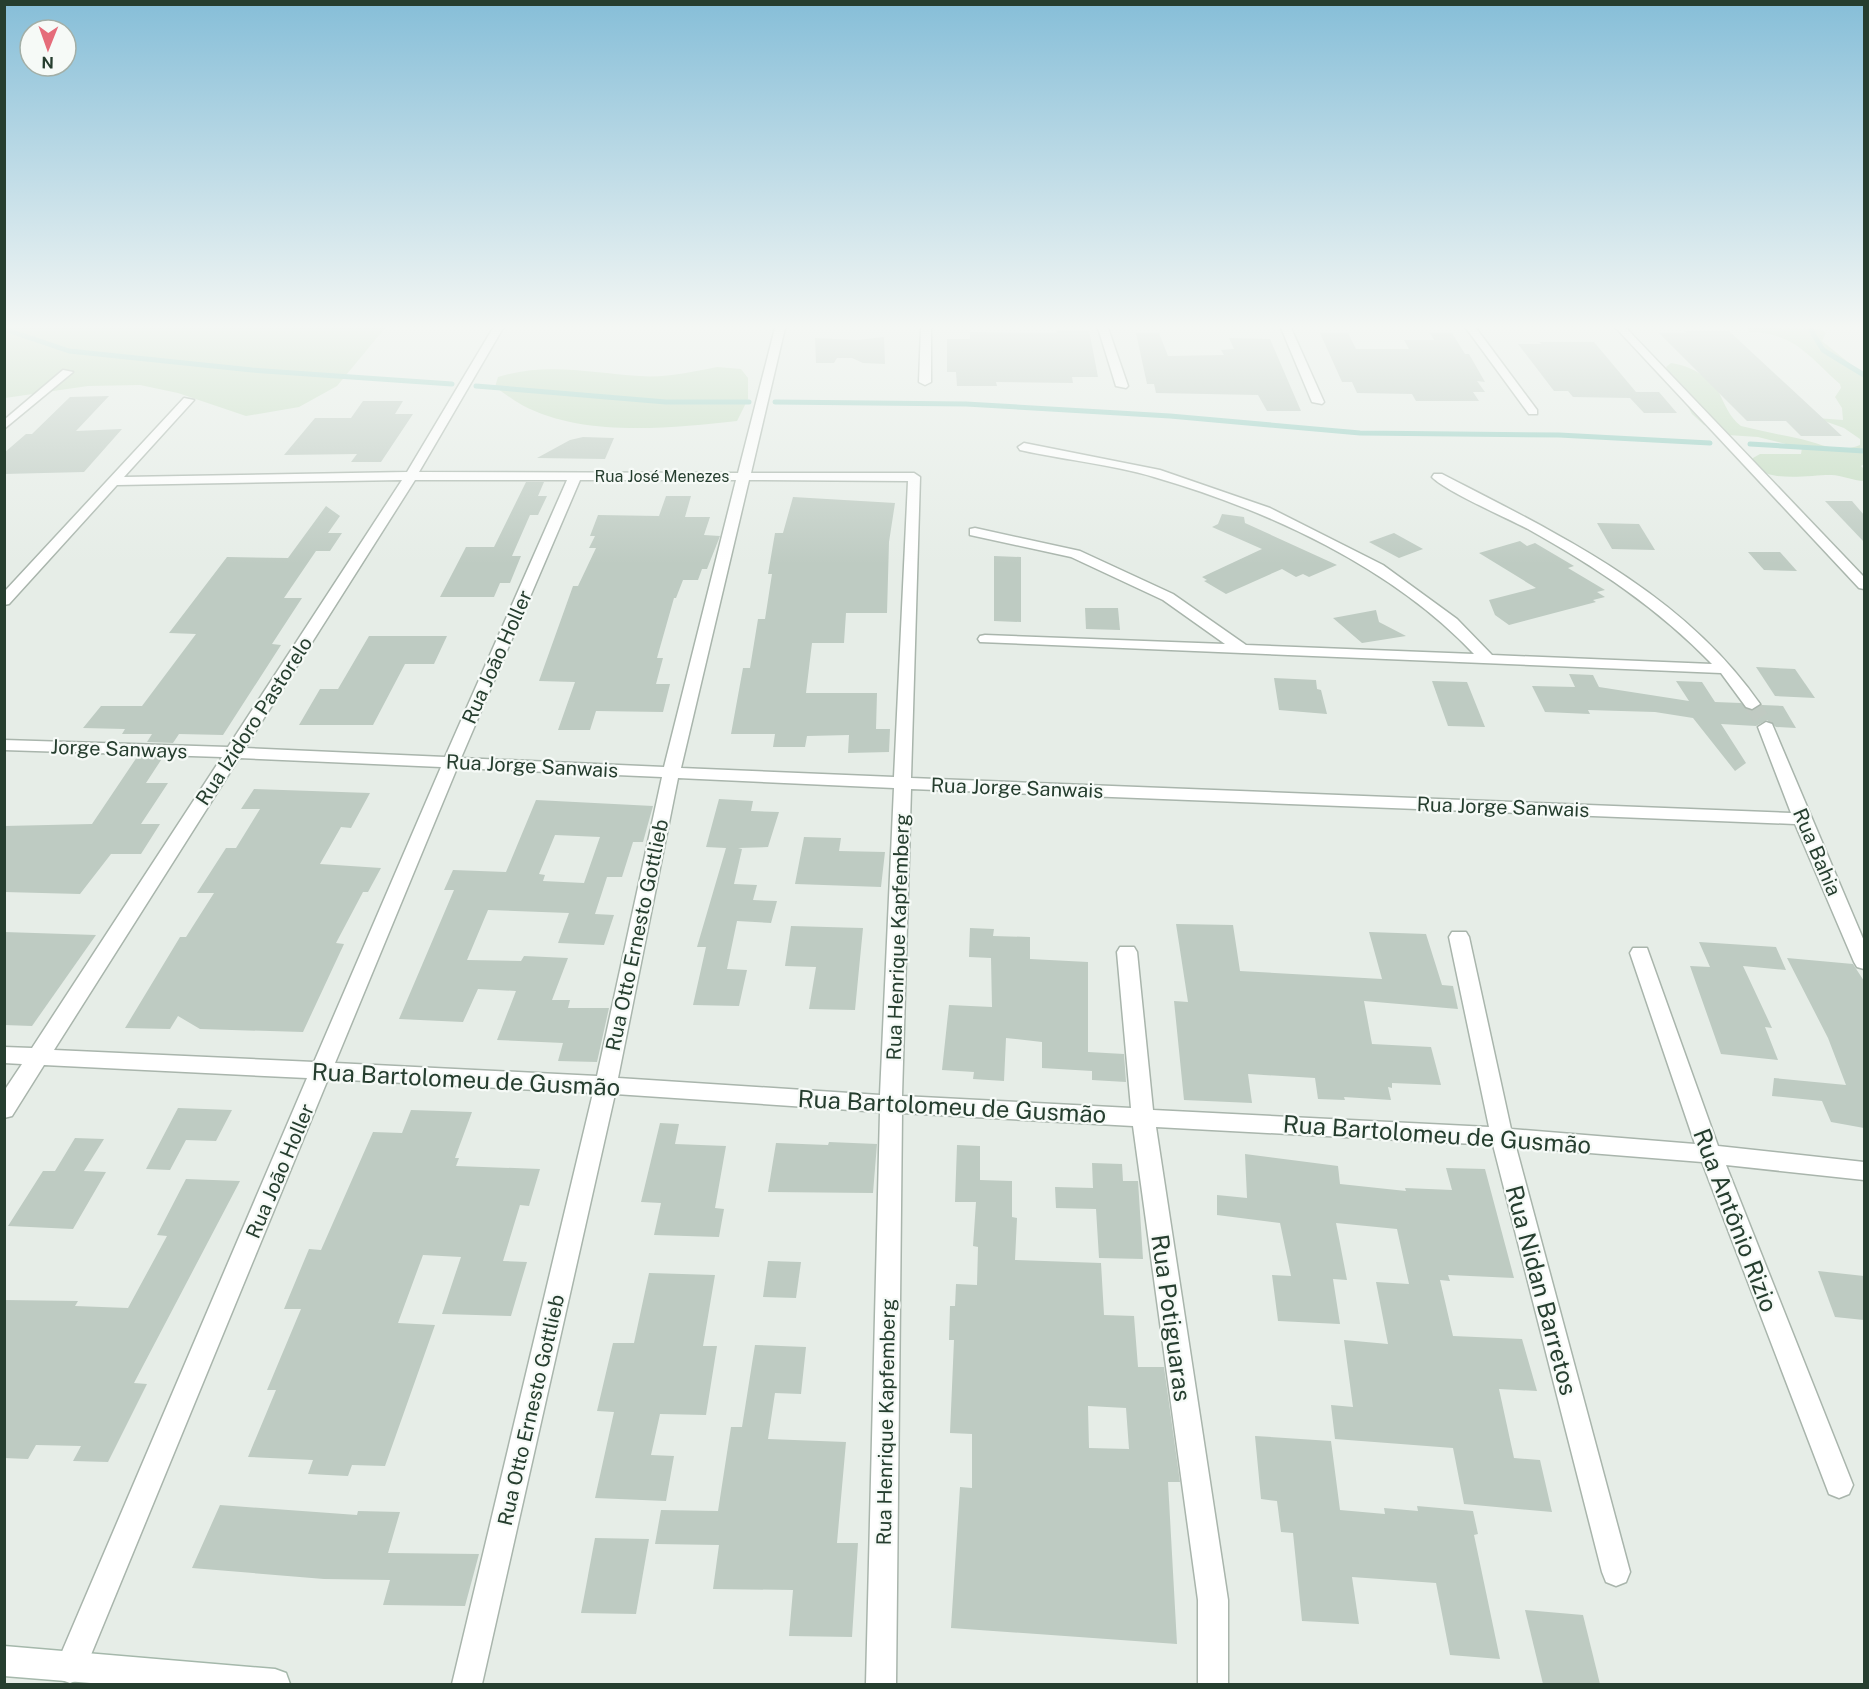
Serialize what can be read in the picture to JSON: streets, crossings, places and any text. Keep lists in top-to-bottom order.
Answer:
{
  "streets": {
    "street": [
      "Rua José Menezes",
      "Rua João Holler",
      "Rua Izidoro Pastorelo",
      "Jorge Sanways",
      "Rua Jorge Sanwais",
      "Rua Bahia",
      "Rua Otto Ernesto Gottlieb",
      "Rua Henrique Kapfemberg",
      "Rua Bartolomeu de Gusmão",
      "Rua Antônio Rizio",
      "Rua Nidan Barretos",
      "Rua Potiguaras"
    ]
  },
  "crossings": [
    ["Rua José Menezes", "Rua João Holler"],
    ["Rua José Menezes", "Rua Izidoro Pastorelo"],
    ["Rua José Menezes", "Rua Otto Ernesto Gottlieb"],
    ["Rua José Menezes", "Rua Henrique Kapfemberg"],
    ["Rua João Holler", "Rua Jorge Sanwais"],
    ["Rua João Holler", "Rua Bartolomeu de Gusmão"],
    ["Rua Izidoro Pastorelo", "Jorge Sanways"],
    ["Rua Izidoro Pastorelo", "Rua Jorge Sanwais"],
    ["Rua Izidoro Pastorelo", "Rua Bartolomeu de Gusmão"],
    ["Jorge Sanways", "Rua Jorge Sanwais"],
    ["Rua Jorge Sanwais", "Rua Bahia"],
    ["Rua Jorge Sanwais", "Rua Otto Ernesto Gottlieb"],
    ["Rua Jorge Sanwais", "Rua Henrique Kapfemberg"],
    ["Rua Otto Ernesto Gottlieb", "Rua Bartolomeu de Gusmão"],
    ["Rua Henrique Kapfemberg", "Rua Bartolomeu de Gusmão"],
    ["Rua Bartolomeu de Gusmão", "Rua Antônio Rizio"],
    ["Rua Bartolomeu de Gusmão", "Rua Nidan Barretos"],
    ["Rua Bartolomeu de Gusmão", "Rua Potiguaras"]
  ],
  "north": "bottom"
}
